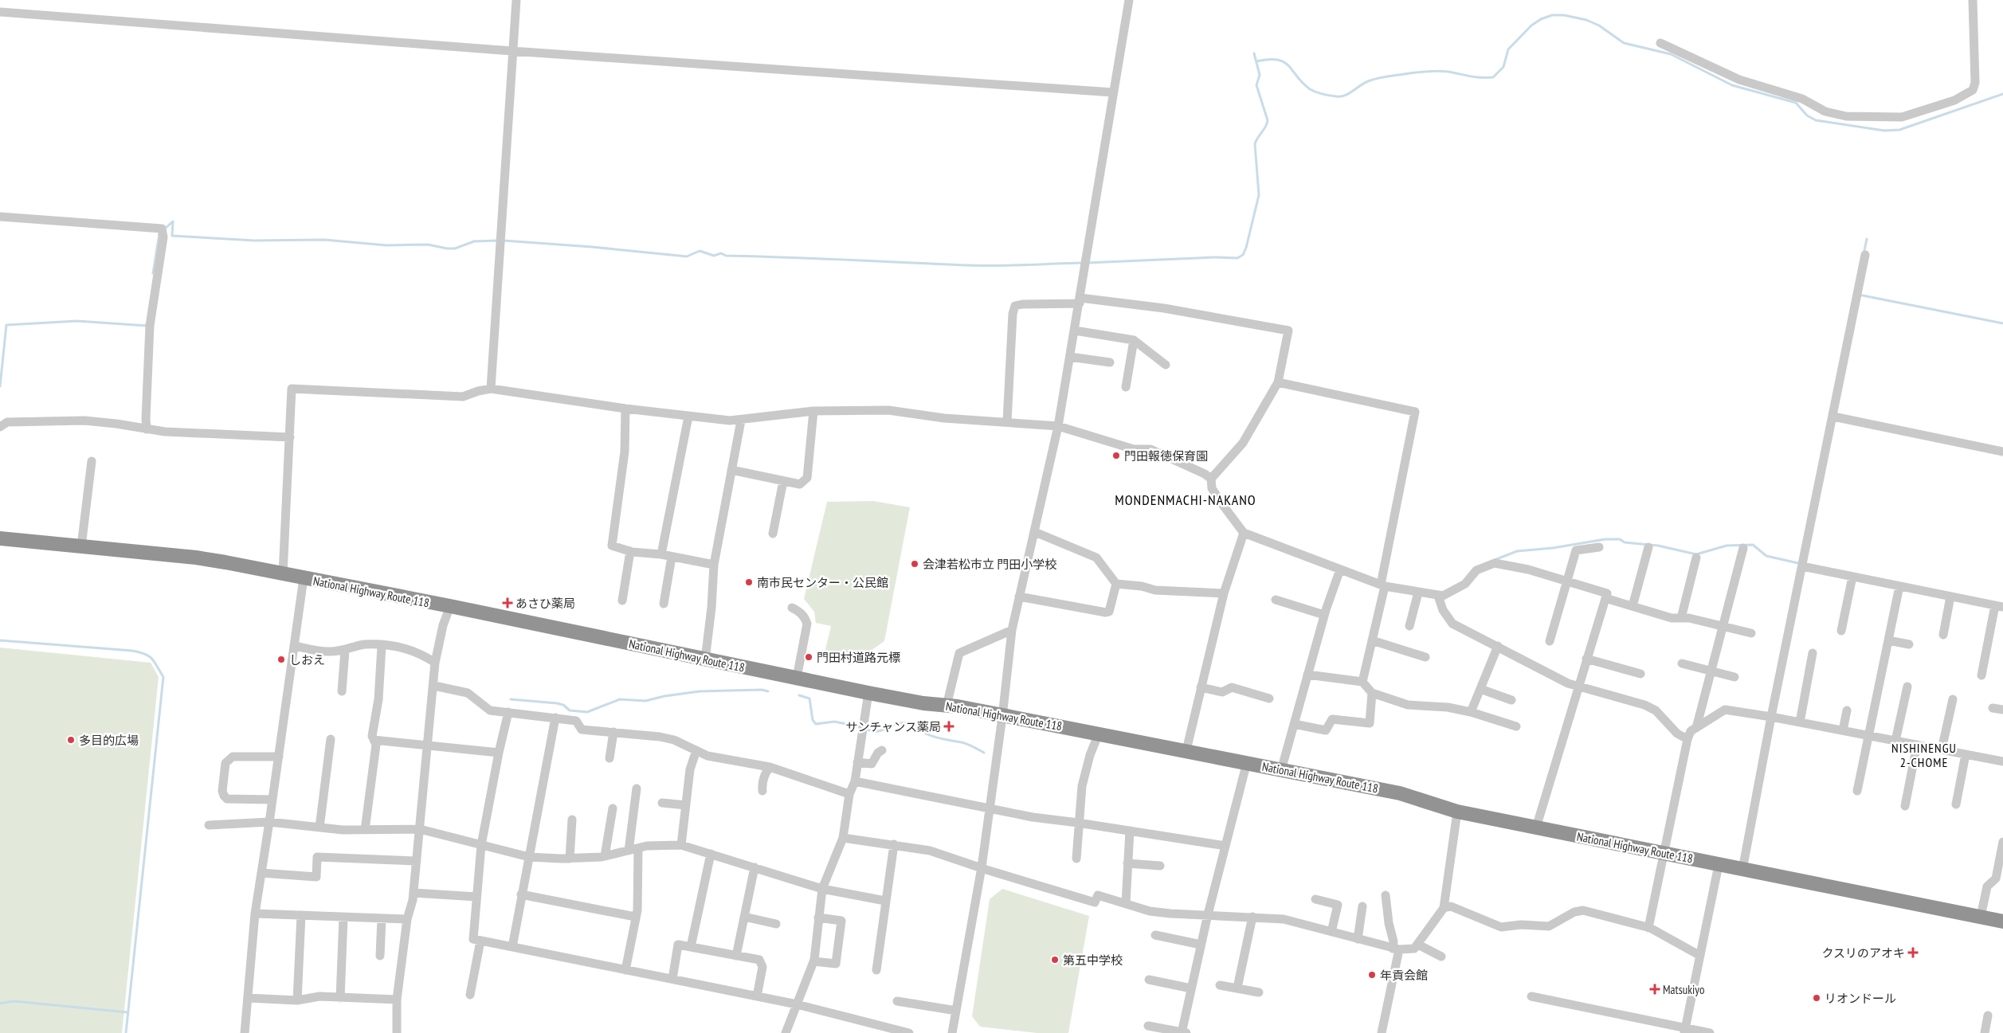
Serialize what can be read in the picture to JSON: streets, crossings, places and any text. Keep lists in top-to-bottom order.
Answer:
{
  "streets": {
    "highway": ["National Highway Route 118"]
  },
  "districts": ["MONDENMACHI-NAKANO", "NISHINENGU 2-CHOME"],
  "places": {
    "other": [
      "門田報徳保育園",
      "会津若松市立 門田小学校",
      "南市民センター・公民館",
      "門田村道路元標",
      "しおえ",
      "多目的広場",
      "第五中学校",
      "年貢会館",
      "リオンドール"
    ],
    "health": [
      "あさひ薬局",
      "サンチャンス薬局",
      "クスリのアオキ",
      "Matsukiyo"
    ]
  }
}
